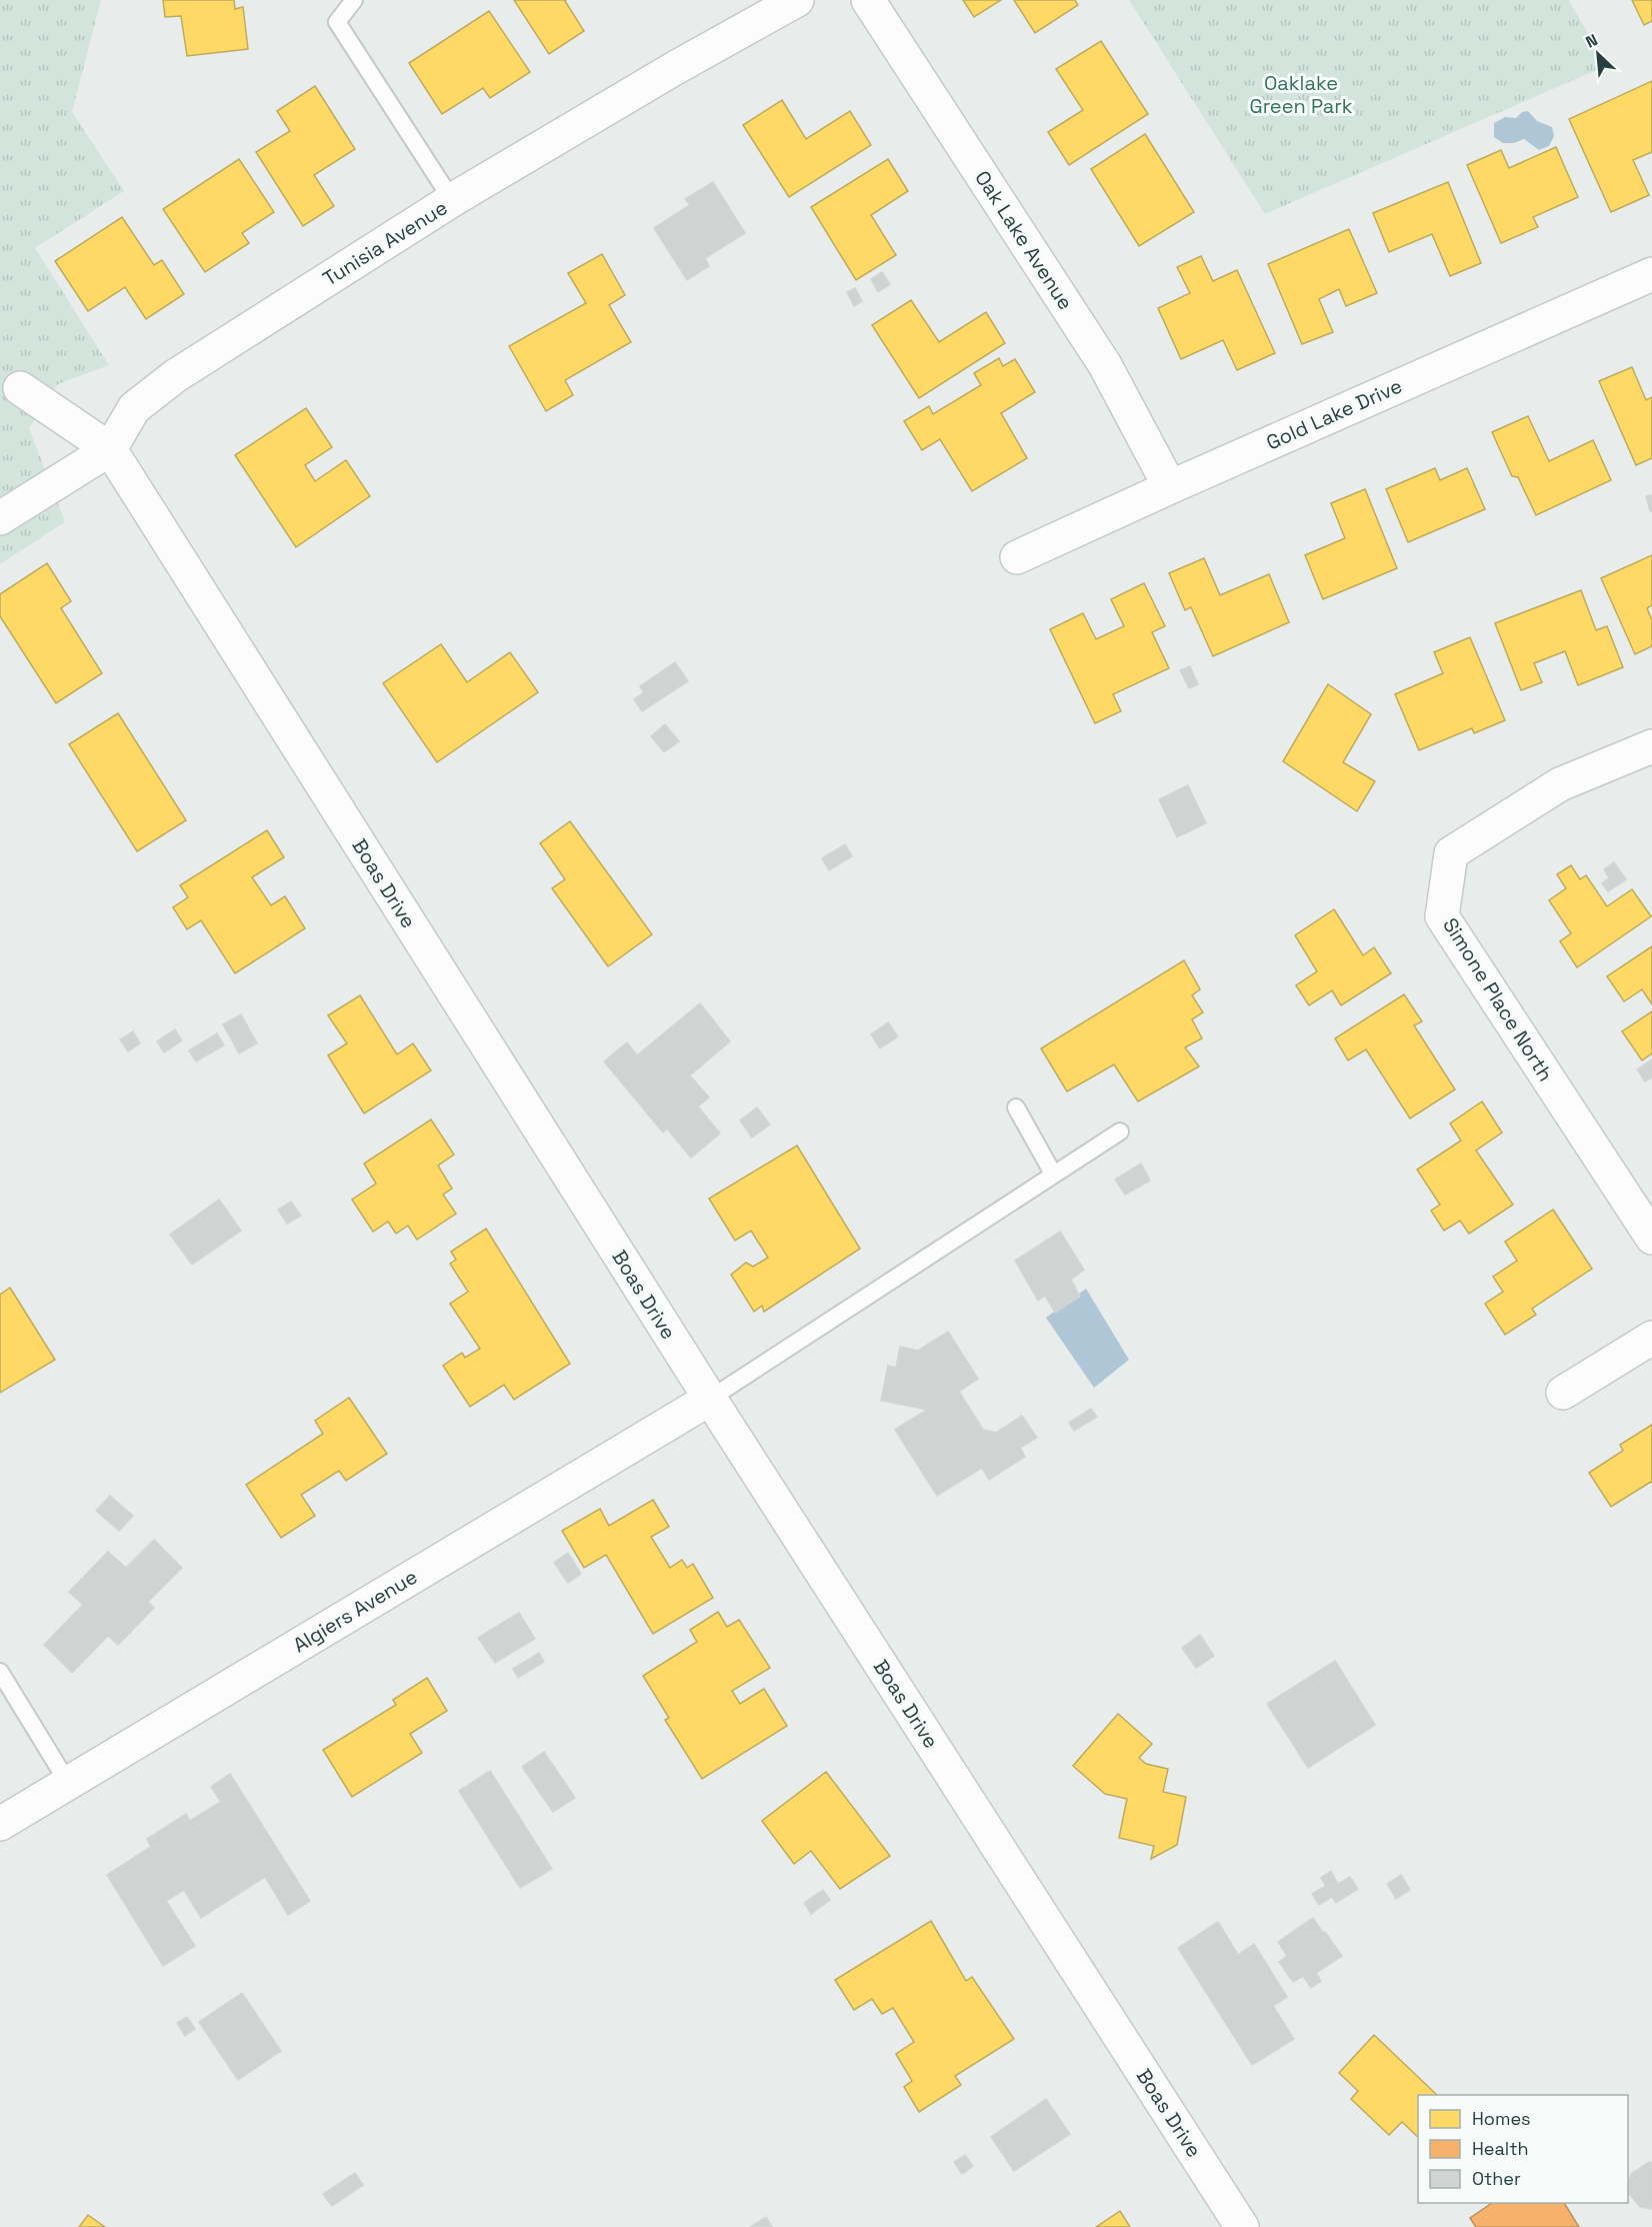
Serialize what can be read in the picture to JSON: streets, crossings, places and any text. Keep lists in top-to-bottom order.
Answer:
{
  "streets": {
    "street": [
      "Oak Lake Avenue",
      "Tunisia Avenue",
      "Gold Lake Drive",
      "Boas Drive",
      "Simone Place North",
      "Algiers Avenue"
    ]
  },
  "crossings": [
    ["Oak Lake Avenue", "Gold Lake Drive"],
    ["Tunisia Avenue", "Boas Drive"],
    ["Boas Drive", "Algiers Avenue"]
  ],
  "parks": ["Oaklake Green Park"],
  "legend": ["Homes", "Health", "Other"],
  "north": "top left"
}
